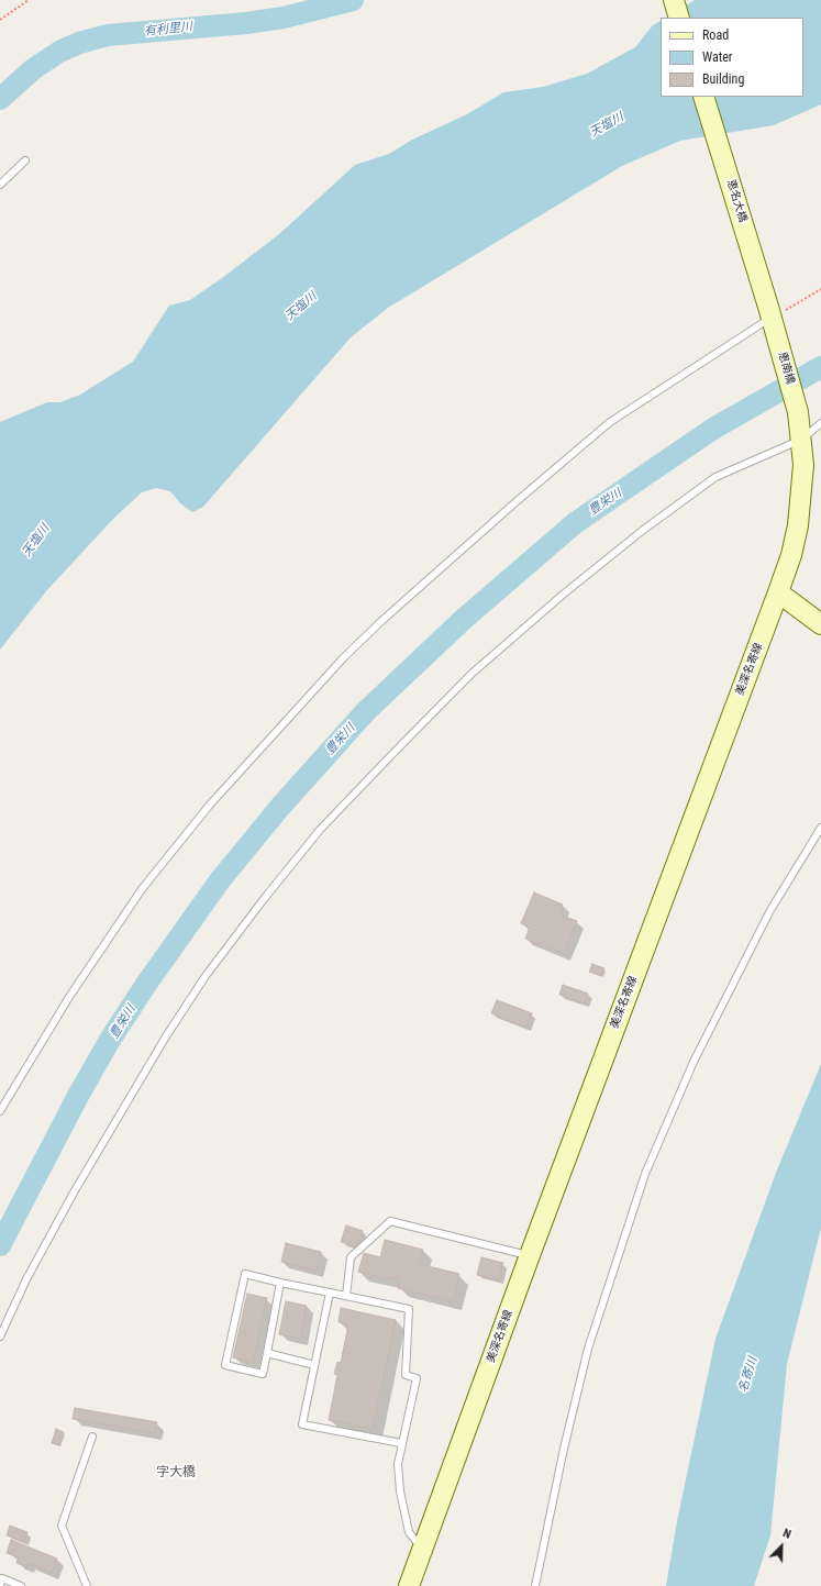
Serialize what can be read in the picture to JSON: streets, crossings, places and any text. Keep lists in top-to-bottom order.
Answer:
{
  "streets": {
    "main road": ["恵名大橋", "恵南橋", "美深名寄線"]
  },
  "crossings": [
    ["恵名大橋", "恵南橋"],
    ["恵南橋", "美深名寄線"]
  ],
  "districts": ["字大橋"],
  "water": [
    "有利里川",
    "天塩川",
    "豊栄川",
    "名寄川"
  ],
  "legend": ["Road", "Water", "Building"],
  "north": "top right"
}
